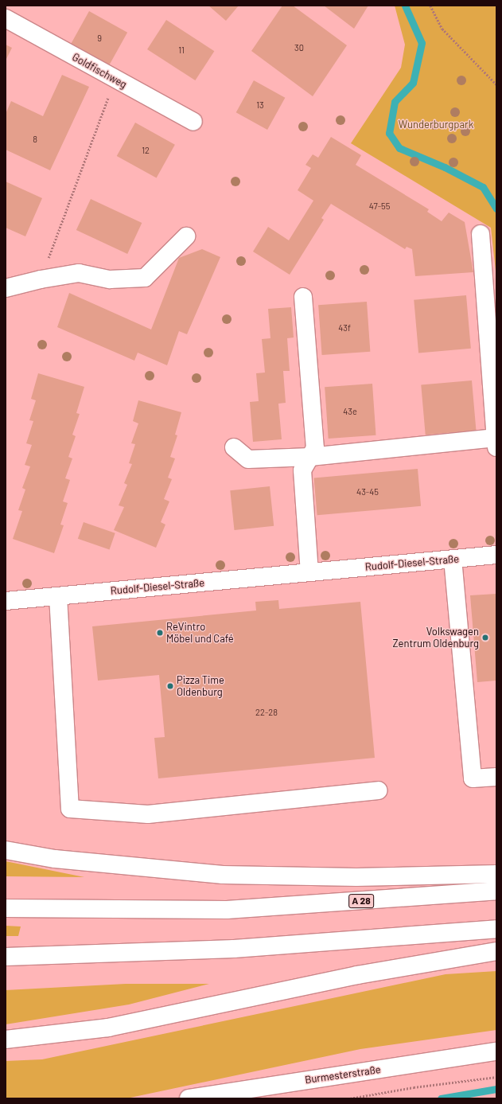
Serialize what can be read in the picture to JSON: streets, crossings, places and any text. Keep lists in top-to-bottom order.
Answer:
{
  "streets": {
    "main road": [
      "Goldfischweg",
      "Rudolf-Diesel-Straße",
      "A 28",
      "Burmesterstraße"
    ]
  },
  "parks": ["Wunderburgpark"],
  "places": ["ReVintro Möbel und Café", "Volkswagen Zentrum Oldenburg", "Pizza Time Oldenburg"],
  "house_numbers": [
    "9",
    "30",
    "11",
    "13",
    "8",
    "12",
    "47-55",
    "43f",
    "43e",
    "43-45",
    "22-28"
  ]
}
